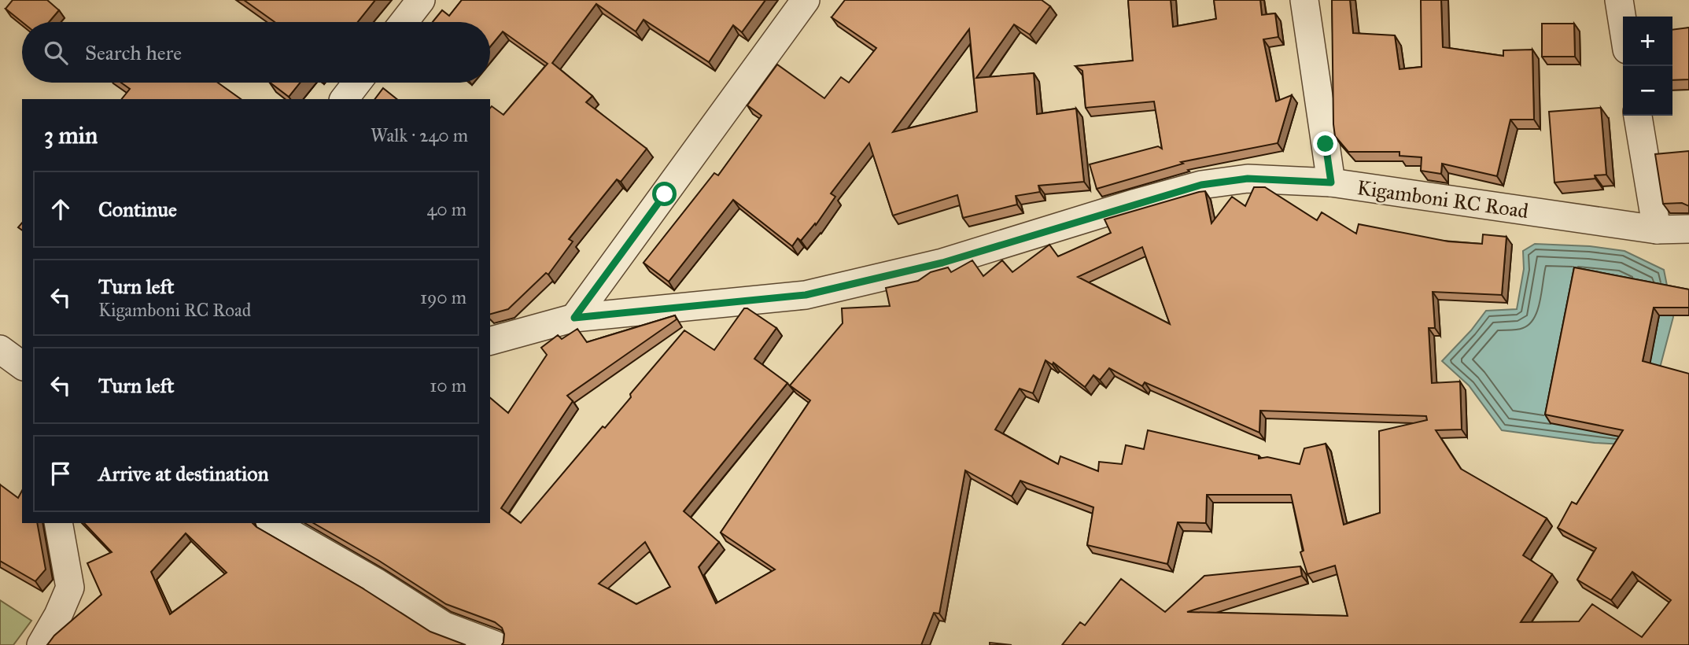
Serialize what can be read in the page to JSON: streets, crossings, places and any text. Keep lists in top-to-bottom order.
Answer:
{
  "streets": {
    "street": ["Kigamboni RC Road"]
  },
  "page": {
    "map_buttons": ["+", "−"],
    "search": "Search here",
    "heading": ["3 min", "Walk · 240 m"],
    "list": [
      ["Continue", "40 m"],
      ["Turn left", "Kigamboni RC Road", "190 m"],
      ["Turn left", "10 m"],
      "Arrive at destination"
    ]
  }
}
